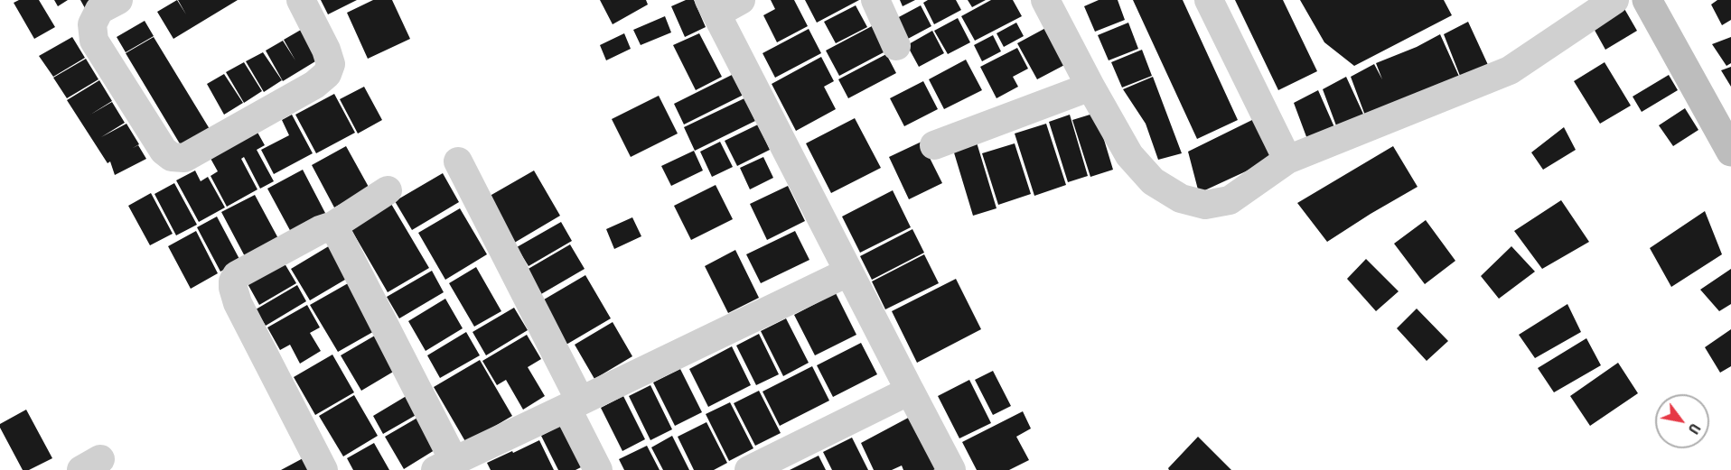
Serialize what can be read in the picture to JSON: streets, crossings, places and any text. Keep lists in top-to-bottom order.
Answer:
{
  "north": "bottom right"
}
